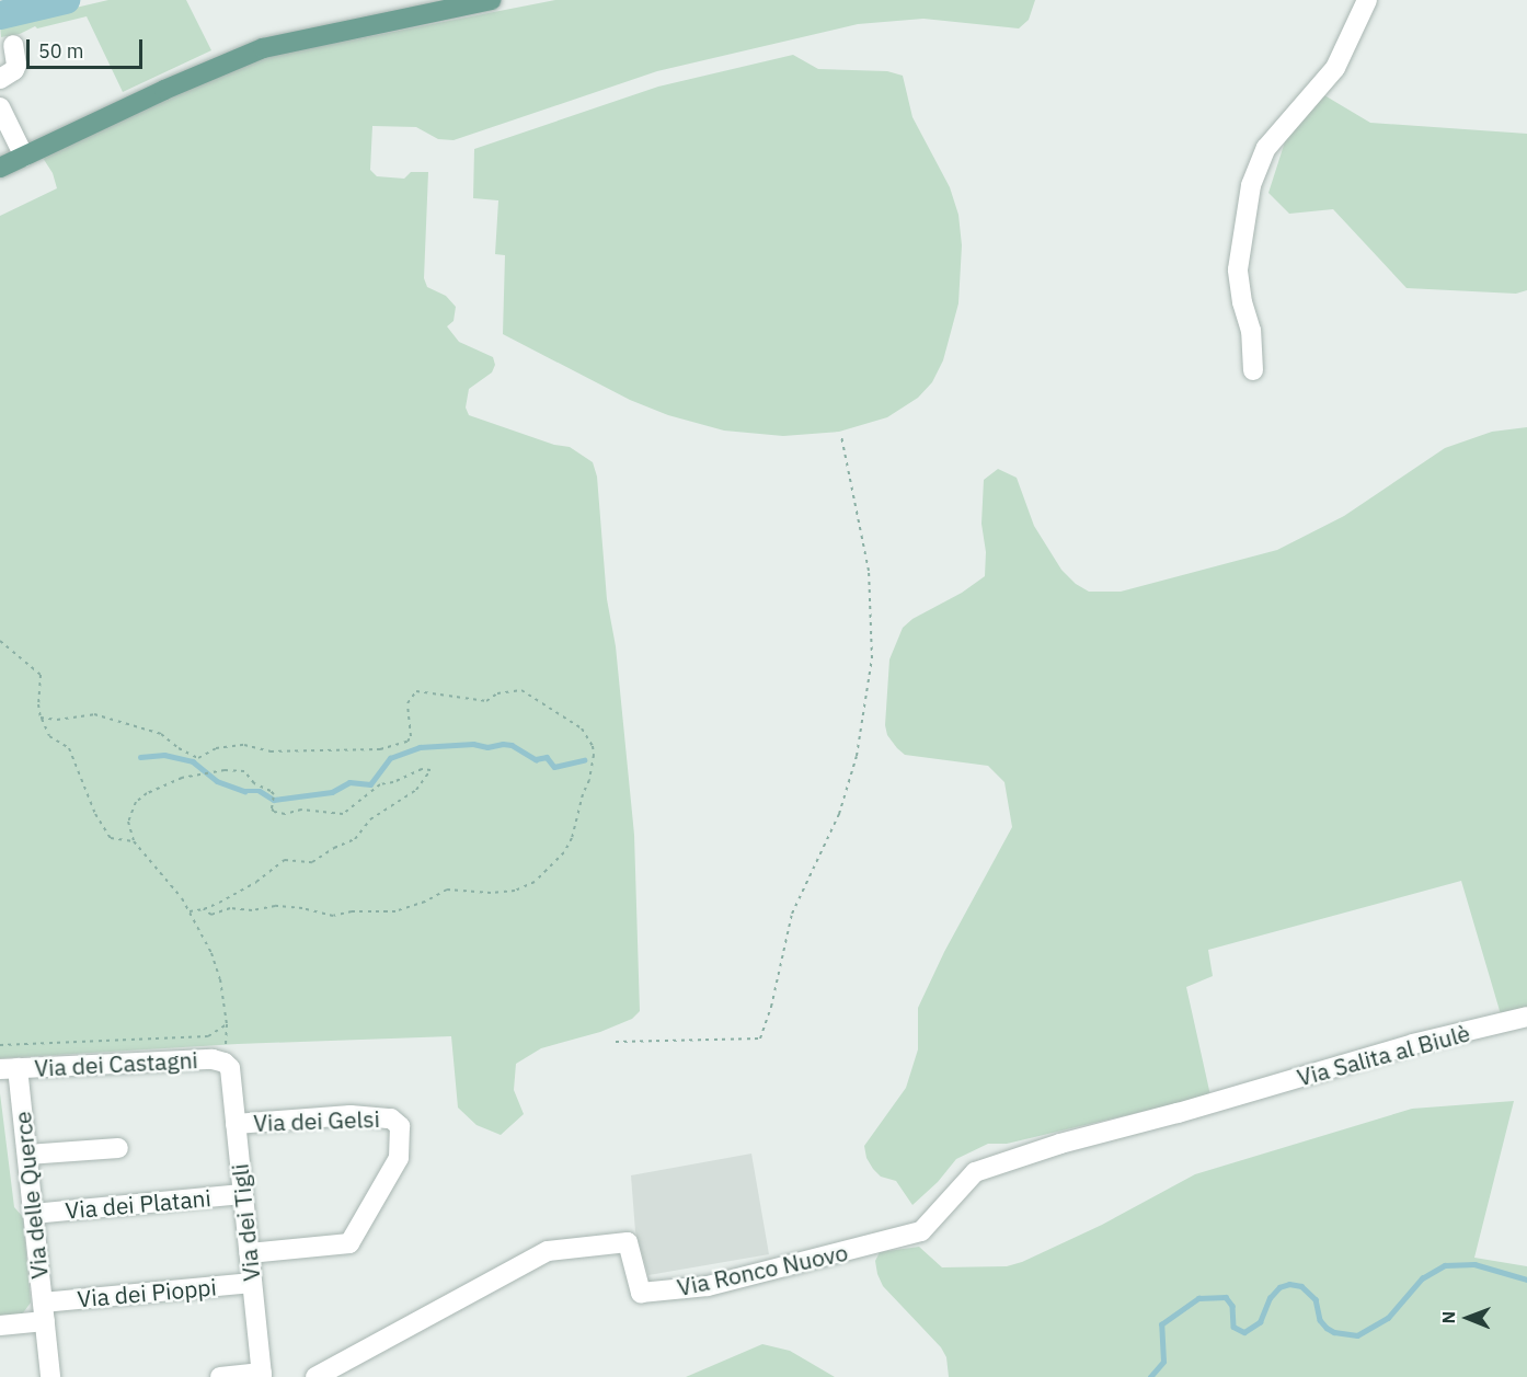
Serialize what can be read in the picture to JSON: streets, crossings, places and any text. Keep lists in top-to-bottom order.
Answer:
{
  "streets": {
    "street": [
      "Via Salita al Biulè",
      "Via dei Castagni",
      "Via dei Gelsi",
      "Via delle Querce",
      "Via dei Platani",
      "Via dei Tigli",
      "Via Ronco Nuovo",
      "Via dei Pioppi"
    ]
  },
  "crossings": [
    ["Via Salita al Biulè", "Via Ronco Nuovo"],
    ["Via dei Castagni", "Via delle Querce"],
    ["Via dei Castagni", "Via dei Tigli"],
    ["Via dei Gelsi", "Via dei Tigli"],
    ["Via delle Querce", "Via dei Platani"],
    ["Via delle Querce", "Via dei Pioppi"],
    ["Via dei Platani", "Via dei Tigli"],
    ["Via dei Tigli", "Via dei Pioppi"]
  ],
  "scale_bar": "50 m",
  "north": "left"
}
